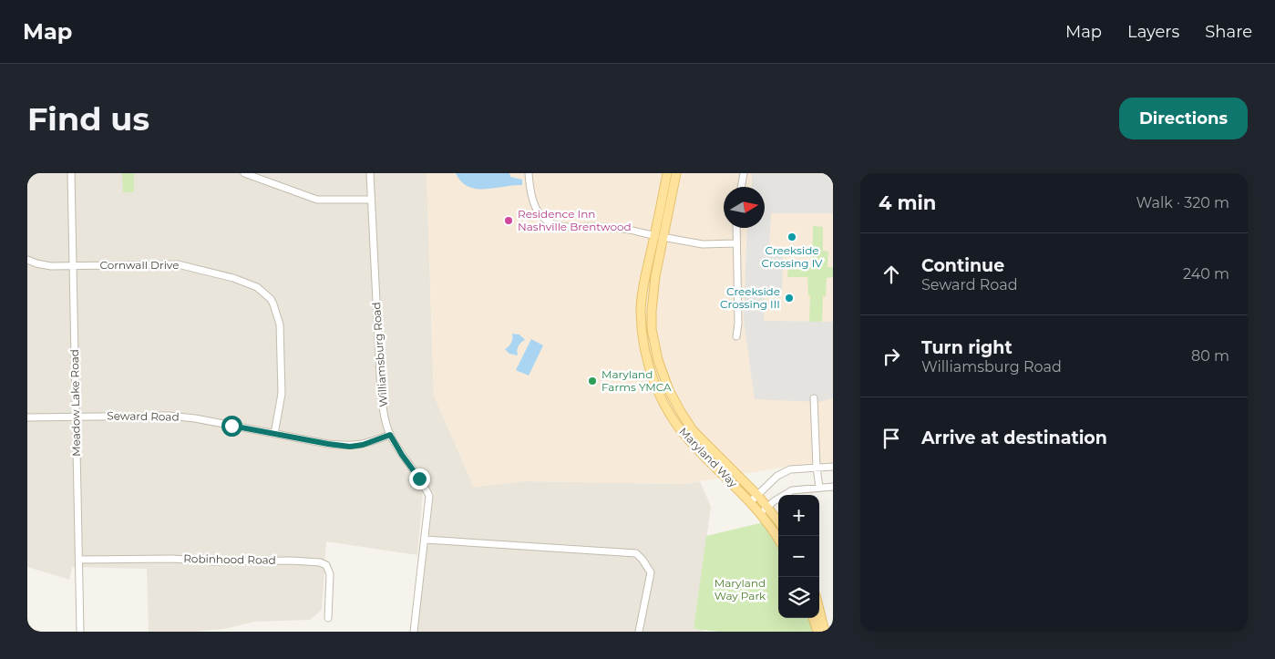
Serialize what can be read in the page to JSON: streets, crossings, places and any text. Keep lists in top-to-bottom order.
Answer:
{
  "streets": {
    "main road": ["Maryland Way"],
    "street": [
      "Cornwall Drive",
      "Williamsburg Road",
      "Meadow Lake Road",
      "Seward Road",
      "Robinhood Road"
    ]
  },
  "crossings": [
    ["Cornwall Drive", "Meadow Lake Road"],
    ["Cornwall Drive", "Seward Road"],
    ["Williamsburg Road", "Seward Road"],
    ["Meadow Lake Road", "Seward Road"],
    ["Meadow Lake Road", "Robinhood Road"]
  ],
  "parks": ["Maryland Way Park"],
  "places": [
    "Residence Inn Nashville Brentwood",
    "Creekside Crossing IV",
    "Creekside Crossing III",
    "Maryland Farms YMCA"
  ],
  "north": "right",
  "page": {
    "header": "Map",
    "nav": ["Map", "Layers", "Share"],
    "buttons": "Directions",
    "title": "Find us",
    "heading": ["4 min", "Walk · 320 m"],
    "list": [
      ["Continue", "Seward Road", "240 m"],
      ["Turn right", "Williamsburg Road", "80 m"],
      "Arrive at destination"
    ],
    "map_buttons": ["+", "−"]
  }
}
